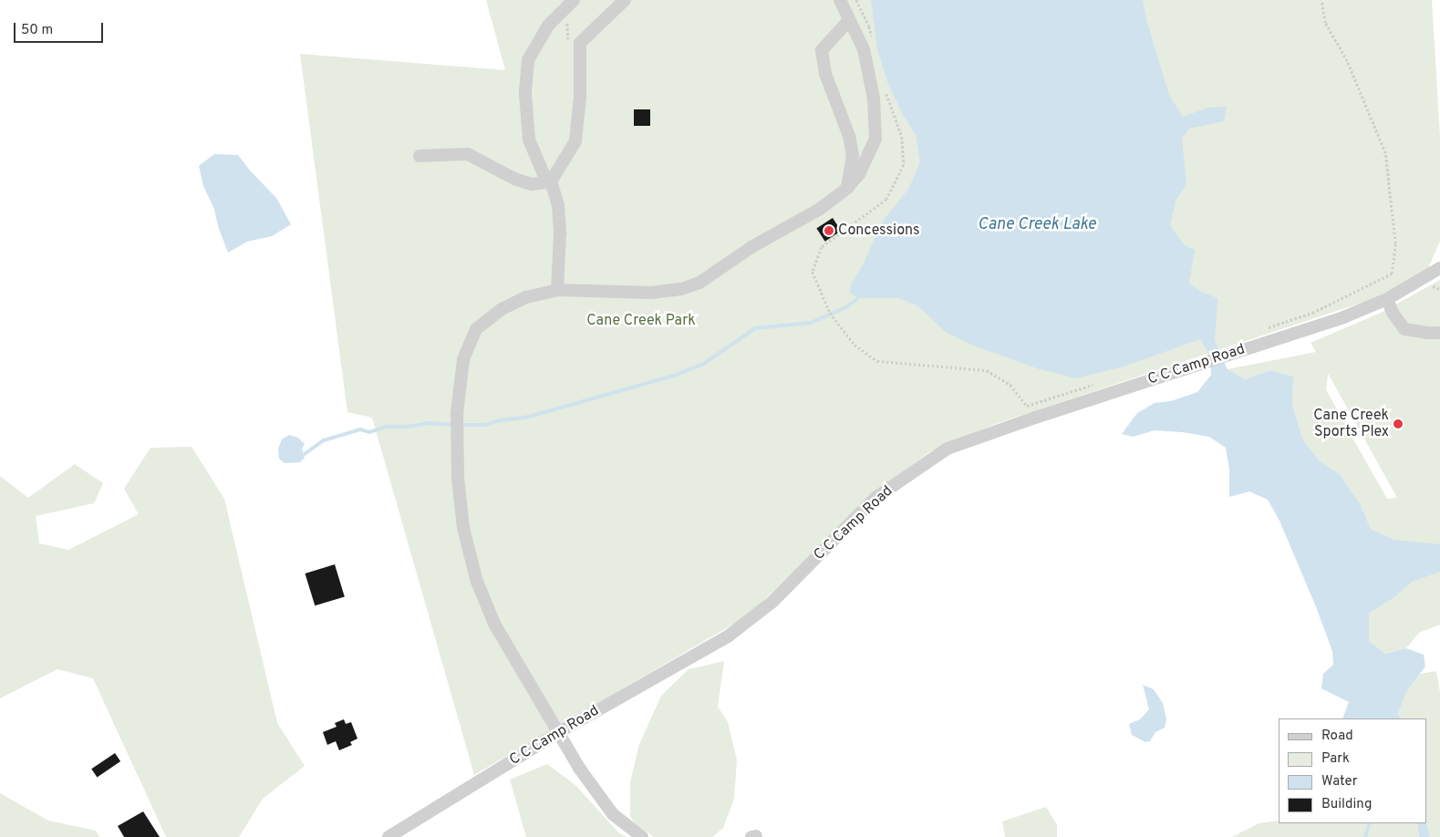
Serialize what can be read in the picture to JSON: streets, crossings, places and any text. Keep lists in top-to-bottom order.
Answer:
{
  "streets": {
    "street": ["C C Camp Road"]
  },
  "water": ["Cane Creek Lake"],
  "parks": ["Cane Creek Park"],
  "places": ["Concessions", "Cane Creek Sports Plex"],
  "legend": [
    "Road",
    "Park",
    "Water",
    "Building"
  ],
  "scale_bar": "50 m"
}
